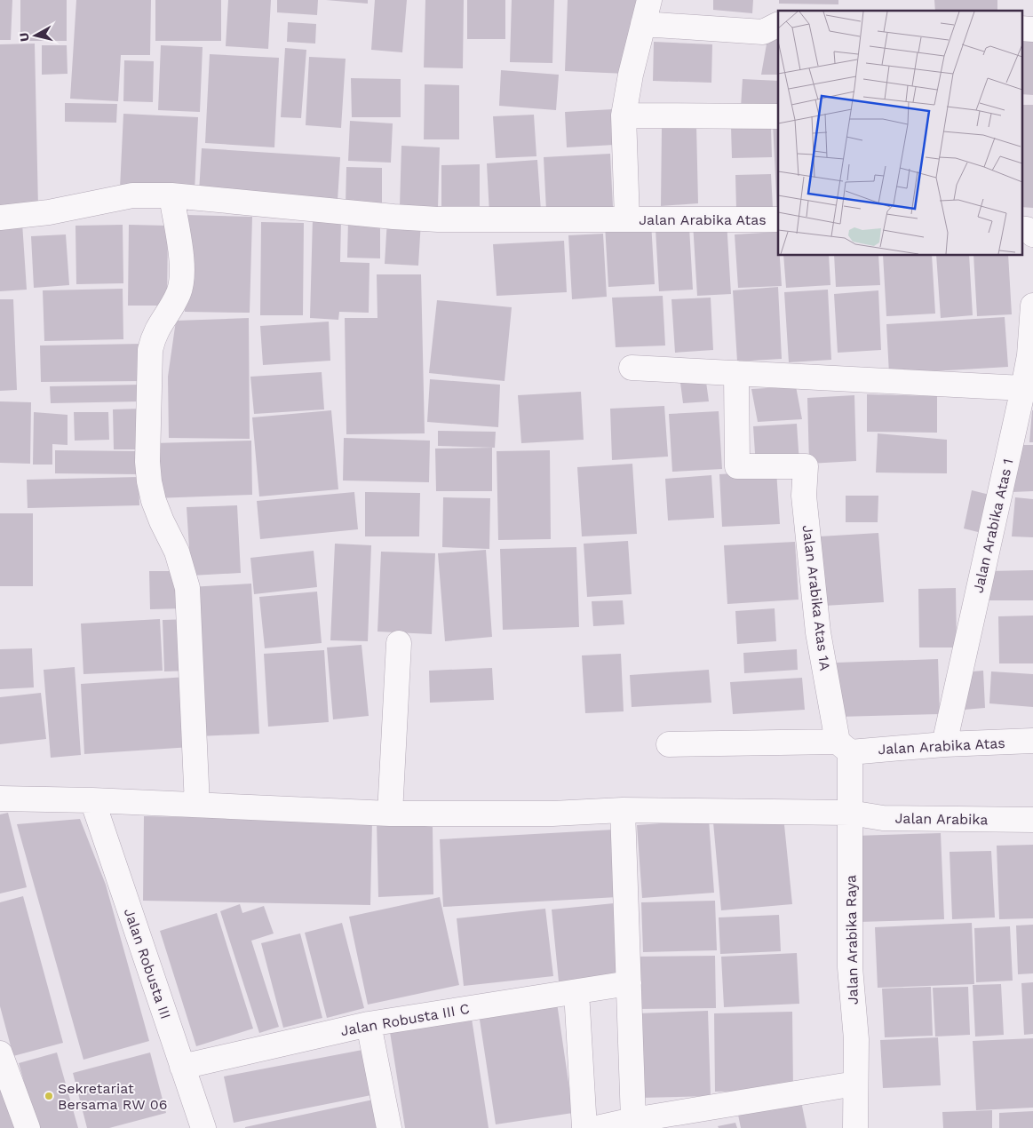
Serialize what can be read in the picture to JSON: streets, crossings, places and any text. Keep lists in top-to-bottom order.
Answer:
{
  "streets": {
    "street": [
      "Jalan Arabika Atas",
      "Jalan Arabika Atas 1",
      "Jalan Arabika Atas 1A",
      "Jalan Arabika",
      "Jalan Arabika Raya",
      "Jalan Robusta III",
      "Jalan Robusta III C"
    ]
  },
  "crossings": [
    ["Jalan Arabika Atas", "Jalan Arabika Atas 1"],
    ["Jalan Arabika Atas", "Jalan Arabika Atas 1A"],
    ["Jalan Arabika Atas", "Jalan Arabika Raya"],
    ["Jalan Arabika Atas 1A", "Jalan Arabika Raya"],
    ["Jalan Arabika", "Jalan Arabika Raya"],
    ["Jalan Arabika", "Jalan Robusta III"],
    ["Jalan Robusta III", "Jalan Robusta III C"]
  ],
  "places": ["Sekretariat Bersama RW 06"],
  "north": "left"
}
